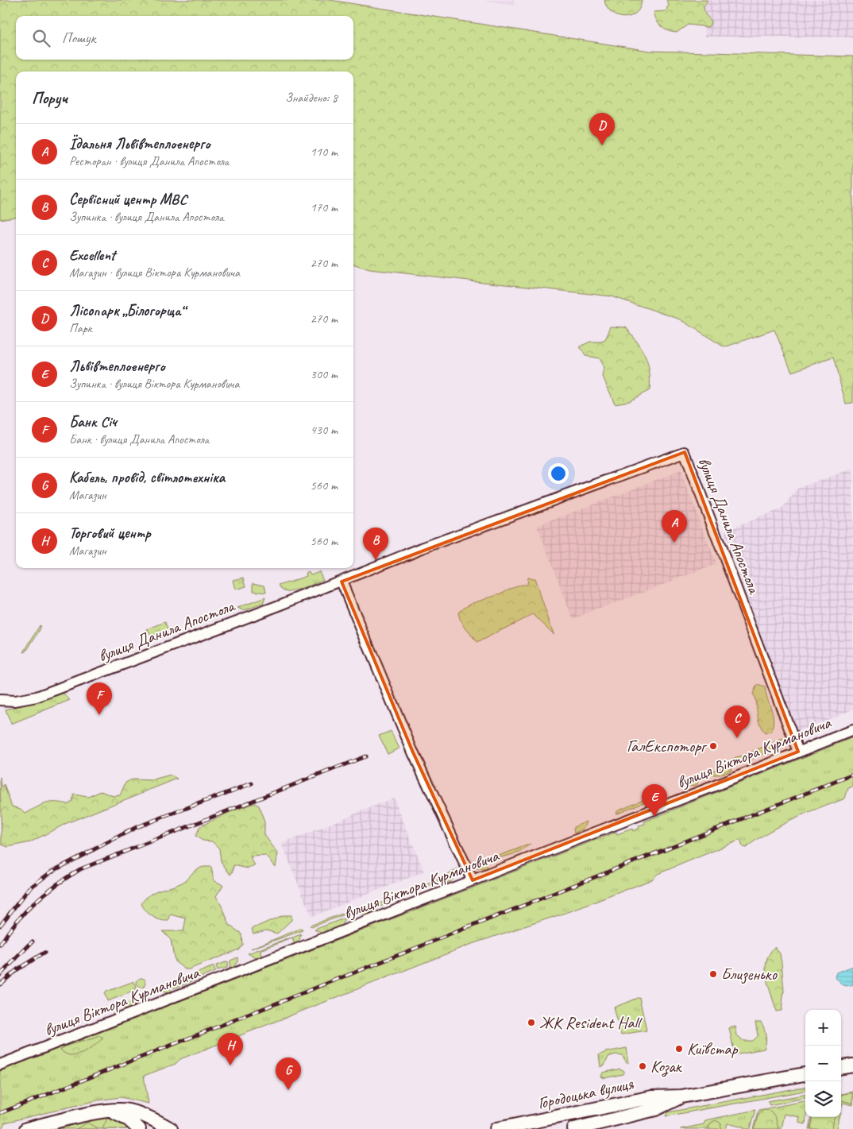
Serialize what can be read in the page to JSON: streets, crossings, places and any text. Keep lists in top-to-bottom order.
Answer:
{
  "streets": {
    "main road": ["Городоцька вулиця"],
    "street": ["вулиця Данила Апостола", "вулиця Віктора Курмановича"]
  },
  "crossings": [
    ["вулиця Данила Апостола", "вулиця Віктора Курмановича"]
  ],
  "places": [
    "ГалЕкспоторг",
    "Близенько",
    "ЖК Resident Hall",
    "Київстар",
    "Козак"
  ],
  "page": {
    "search": "Пошук",
    "heading": ["Поруч", "Знайдено: 8"],
    "pins": [
      "D",
      "A",
      "B",
      "F",
      "C",
      "E",
      "H",
      "G"
    ],
    "list": [
      {
        "mark": "A",
        "name": "Їдальня Львівтеплоенерго",
        "note": "Ресторан · вулиця Данила Апостола",
        "value": "110 m"
      },
      {
        "mark": "B",
        "name": "Сервісний центр МВС",
        "note": "Зупинка · вулиця Данила Апостола",
        "value": "170 m"
      },
      {
        "mark": "C",
        "name": "Excellent",
        "note": "Магазин · вулиця Віктора Курмановича",
        "value": "270 m"
      },
      {
        "mark": "D",
        "name": "Лісопарк „Білогорща“",
        "note": "Парк",
        "value": "270 m"
      },
      {
        "mark": "E",
        "name": "Львівтеплоенерго",
        "note": "Зупинка · вулиця Віктора Курмановича",
        "value": "300 m"
      },
      {
        "mark": "F",
        "name": "Банк Січ",
        "note": "Банк · вулиця Данила Апостола",
        "value": "430 m"
      },
      {
        "mark": "G",
        "name": "Кабель, провід, світлотехніка",
        "note": "Магазин",
        "value": "560 m"
      },
      {
        "mark": "H",
        "name": "Торговий центр",
        "note": "Магазин",
        "value": "560 m"
      }
    ],
    "map_buttons": ["+", "−"]
  }
}
